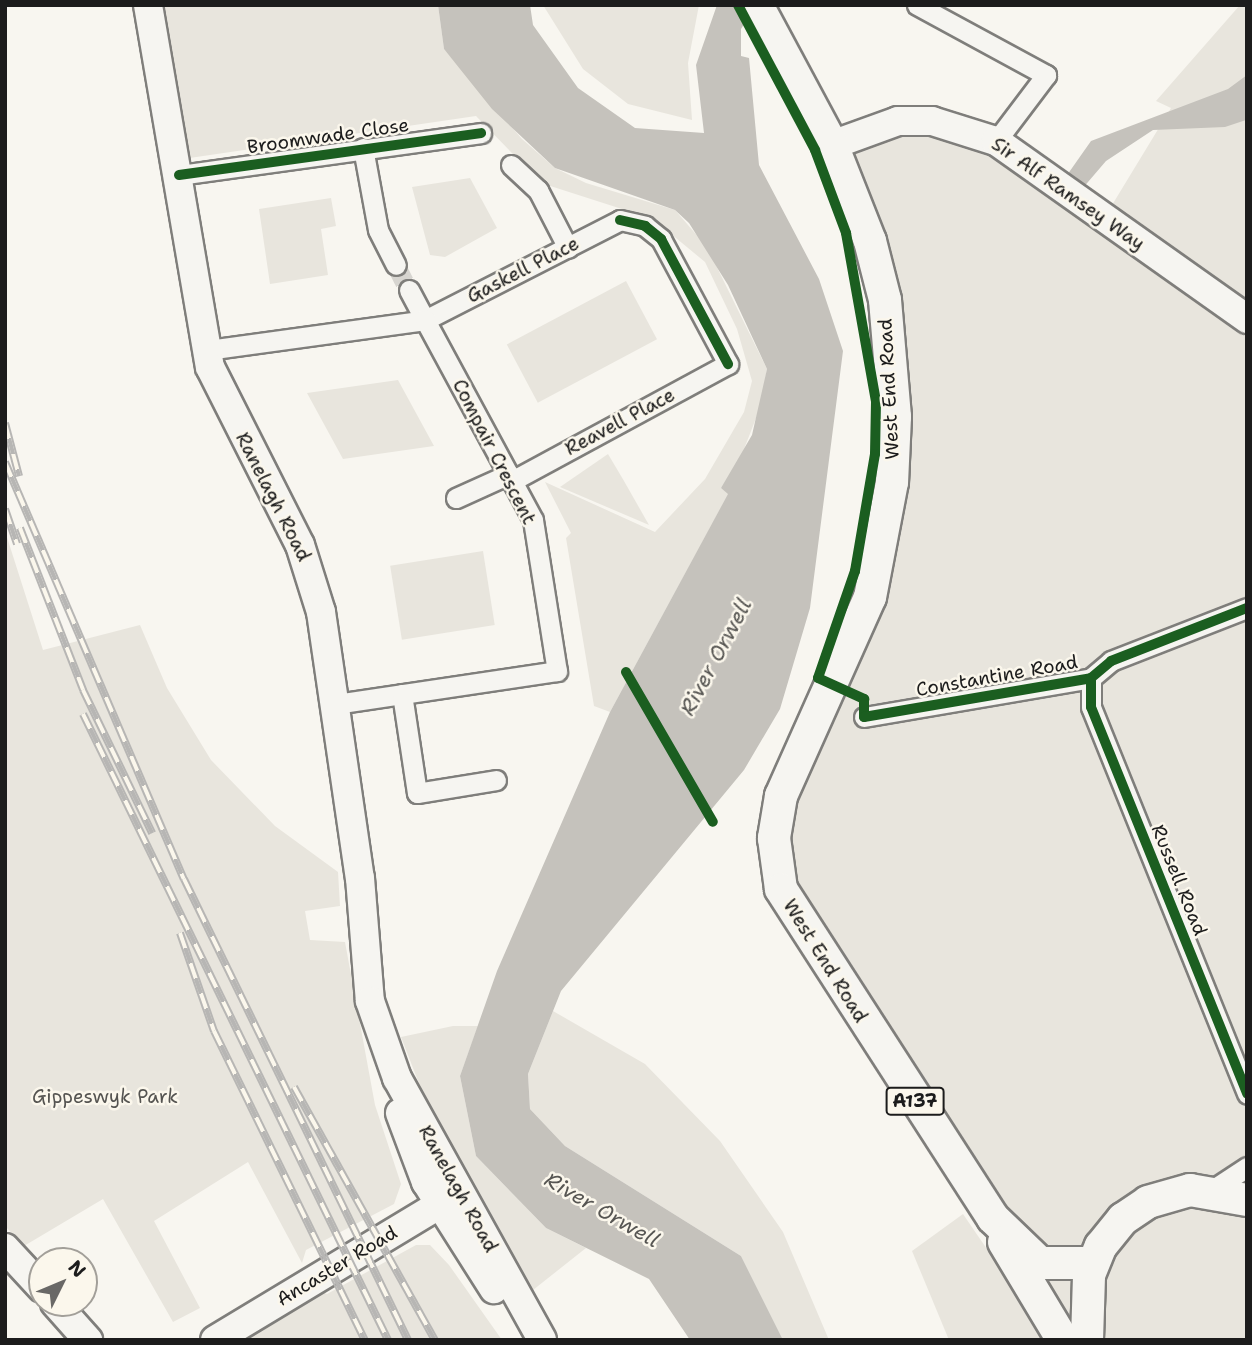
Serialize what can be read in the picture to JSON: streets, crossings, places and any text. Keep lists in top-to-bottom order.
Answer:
{
  "streets": {
    "main road": [
      "Sir Alf Ramsey Way",
      "West End Road",
      "Ranelagh Road",
      "A137",
      "Ancaster Road"
    ],
    "street": [
      "Broomwade Close",
      "Gaskell Place",
      "Reavell Place",
      "Compair Crescent",
      "Constantine Road",
      "Russell Road"
    ]
  },
  "crossings": [
    ["Broomwade Close", "Ranelagh Road"],
    ["Sir Alf Ramsey Way", "West End Road"],
    ["Gaskell Place", "Reavell Place"],
    ["Gaskell Place", "Compair Crescent"],
    ["Reavell Place", "Compair Crescent"],
    ["Compair Crescent", "Ranelagh Road"],
    ["Ranelagh Road", "Ancaster Road"],
    ["Constantine Road", "Russell Road"]
  ],
  "water": ["River Orwell"],
  "parks": ["Gippeswyk Park"],
  "north": "top right"
}
